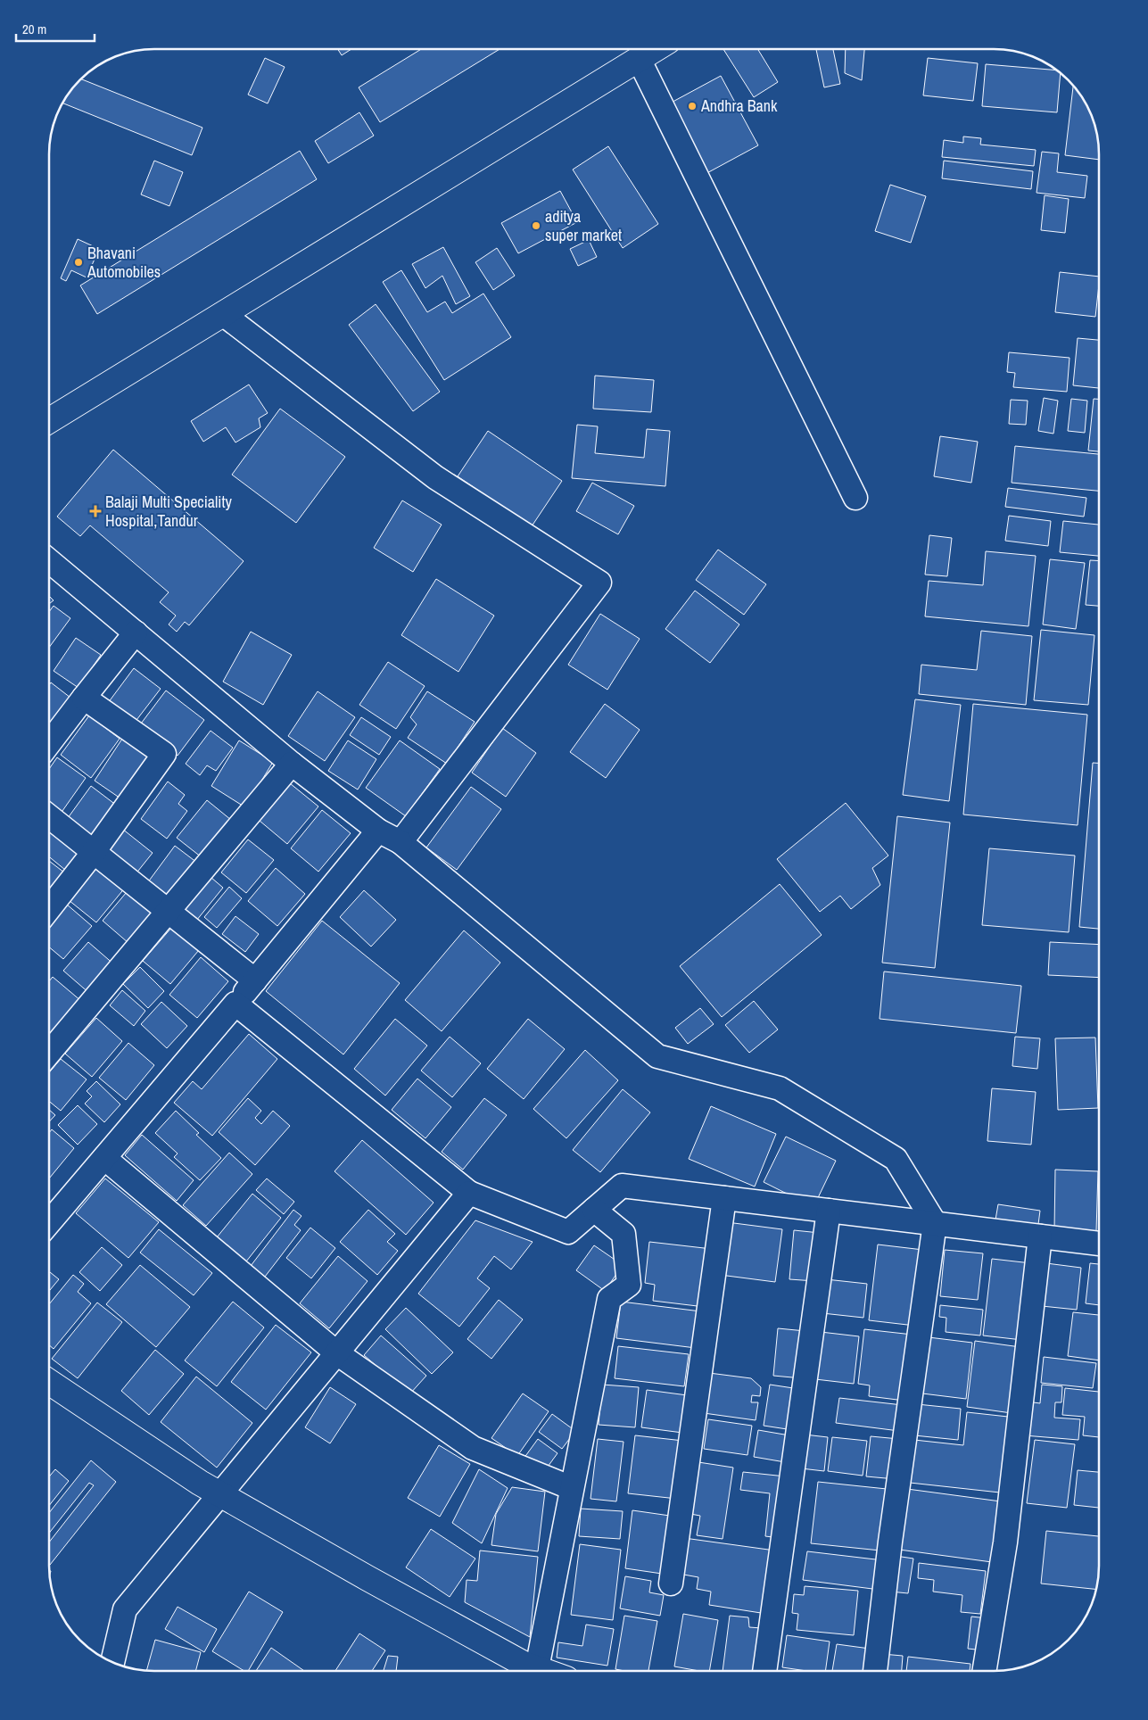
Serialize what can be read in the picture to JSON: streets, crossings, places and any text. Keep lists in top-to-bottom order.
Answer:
{
  "places": {
    "other": ["Andhra Bank", "aditya super market", "Bhavani Automobiles"],
    "health": ["Balaji Multi Speciality Hospital,Tandur"]
  },
  "scale_bar": "20 m"
}
